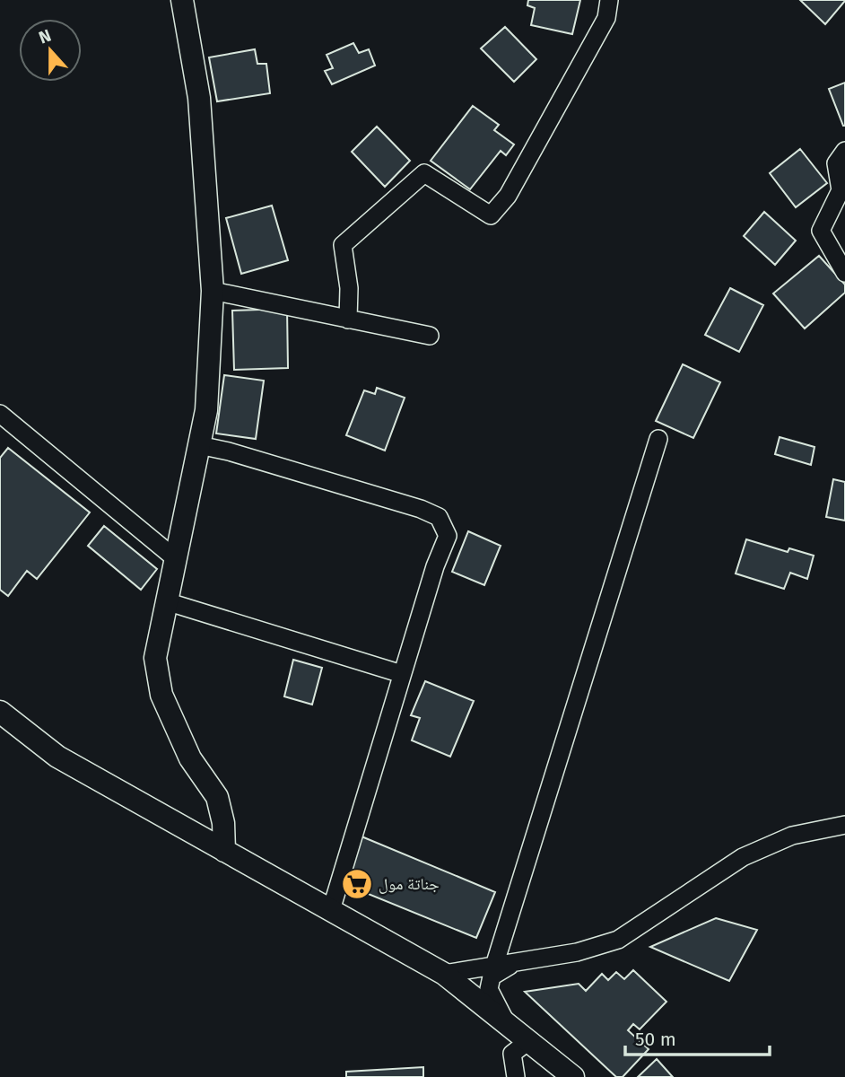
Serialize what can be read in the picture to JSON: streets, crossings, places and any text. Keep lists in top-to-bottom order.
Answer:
{
  "places": {
    "supermarket": ["جناتة مول"]
  },
  "scale_bar": "50 m",
  "north": "top"
}
